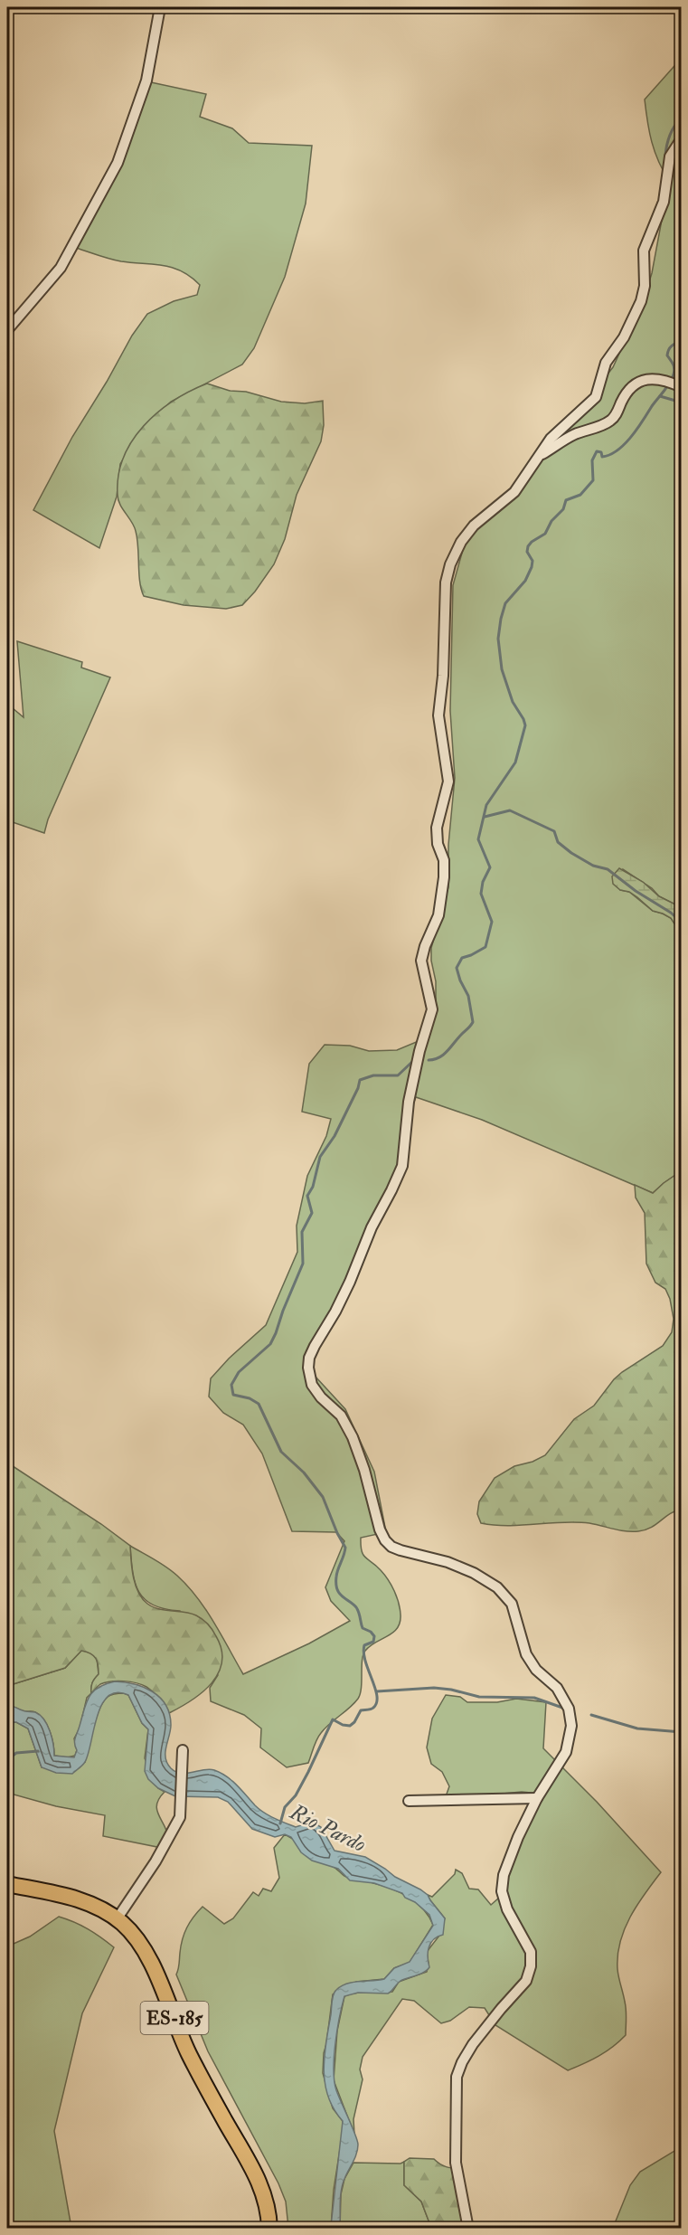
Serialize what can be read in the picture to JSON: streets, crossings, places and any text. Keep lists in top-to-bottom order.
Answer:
{
  "streets": {
    "main road": ["ES-185"]
  },
  "water": ["Rio Pardo"]
}
